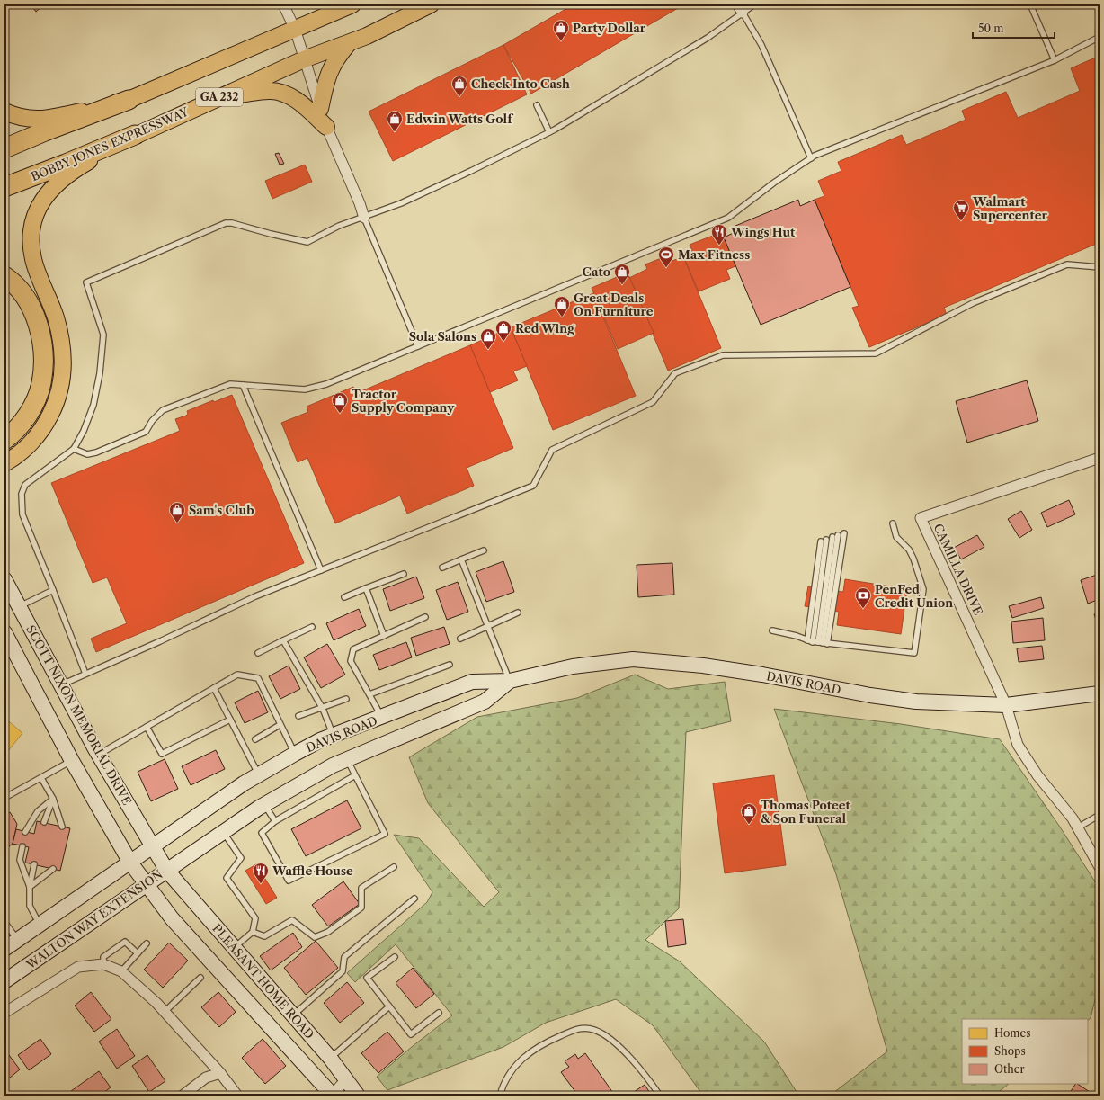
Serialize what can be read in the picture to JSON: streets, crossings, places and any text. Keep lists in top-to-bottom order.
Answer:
{
  "streets": {
    "highway": ["GA 232", "BOBBY JONES EXPRESSWAY"],
    "main road": [
      "DAVIS ROAD",
      "SCOTT NIXON MEMORIAL DRIVE",
      "WALTON WAY EXTENSION",
      "PLEASANT HOME ROAD"
    ],
    "street": ["CAMILLA DRIVE"]
  },
  "crossings": [
    ["CAMILLA DRIVE", "DAVIS ROAD"],
    ["DAVIS ROAD", "SCOTT NIXON MEMORIAL DRIVE"],
    ["DAVIS ROAD", "WALTON WAY EXTENSION"],
    ["DAVIS ROAD", "PLEASANT HOME ROAD"],
    ["SCOTT NIXON MEMORIAL DRIVE", "WALTON WAY EXTENSION"],
    ["SCOTT NIXON MEMORIAL DRIVE", "PLEASANT HOME ROAD"],
    ["WALTON WAY EXTENSION", "PLEASANT HOME ROAD"]
  ],
  "places": {
    "shop": [
      "Party Dollar",
      "Check Into Cash",
      "Edwin Watts Golf",
      "Cato",
      "Great Deals On Furniture",
      "Red Wing",
      "Sola Salons",
      "Tractor Supply Company",
      "Sam's Club",
      "Thomas Poteet & Son Funeral"
    ],
    "supermarket": ["Walmart Supercenter"],
    "restaurant": ["Wings Hut", "Waffle House"],
    "sports": ["Max Fitness"],
    "bank": ["PenFed Credit Union"]
  },
  "legend": ["Homes", "Shops", "Other"],
  "scale_bar": "50 m"
}
